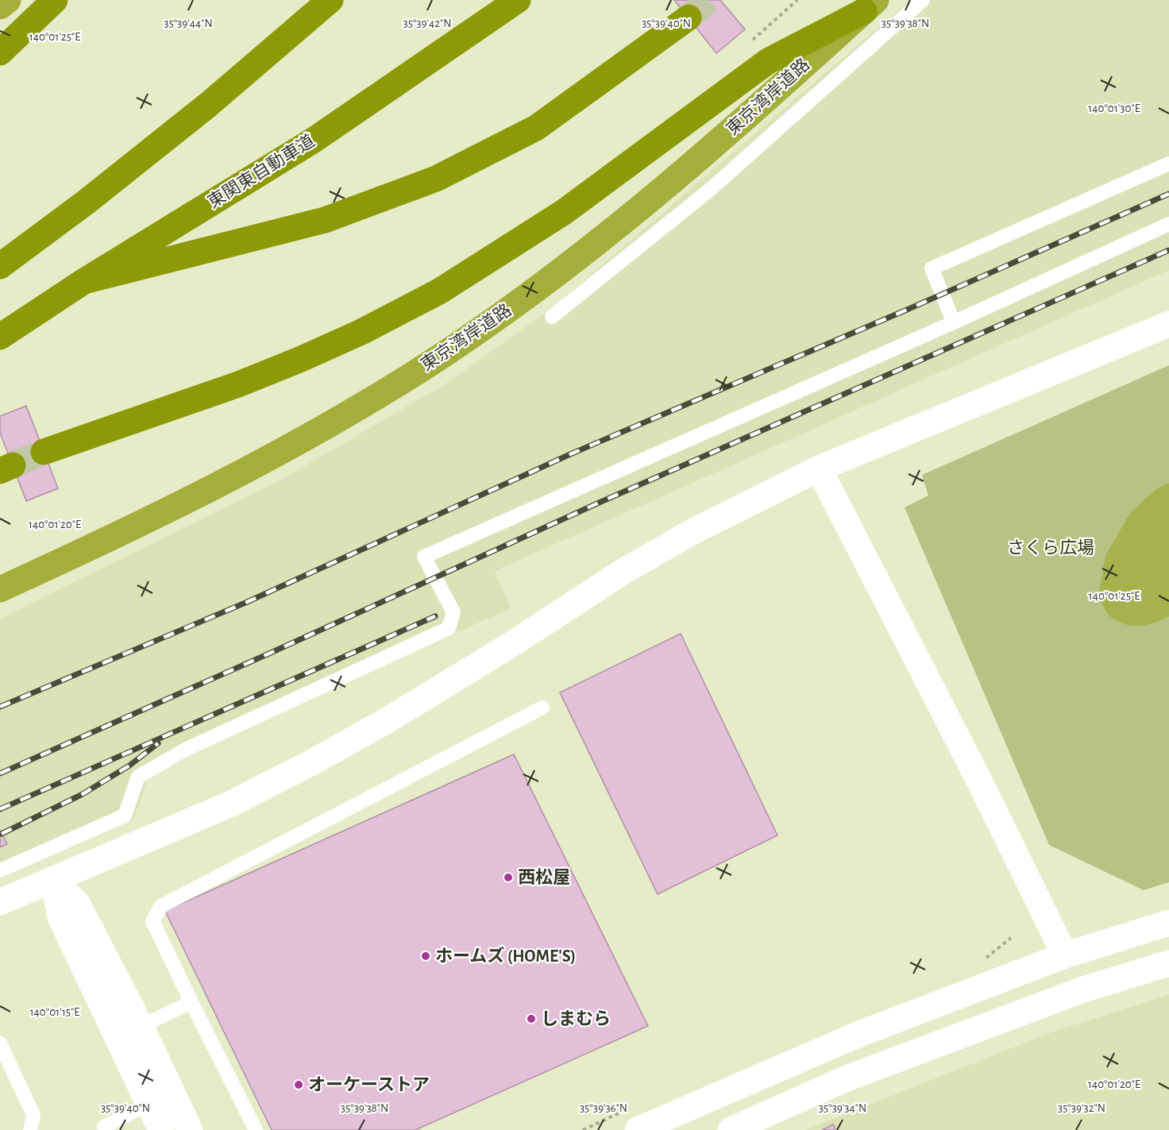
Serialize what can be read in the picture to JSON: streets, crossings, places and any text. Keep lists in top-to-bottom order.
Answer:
{
  "streets": {
    "highway": ["東京湾岸道路", "東関東自動車道"]
  },
  "parks": ["さくら広場"],
  "places": [
    "西松屋",
    "ホームズ (HOME'S)",
    "しまむら",
    "オーケーストア"
  ],
  "coordinates": [
    "35°39'44\"N",
    "35°39'42\"N",
    "35°39'40\"N",
    "35°39'38\"N",
    "140°01'25\"E",
    "140°01'30\"E",
    "140°01'20\"E",
    "140°01'15\"E",
    "35°39'36\"N",
    "35°39'34\"N",
    "35°39'32\"N"
  ]
}
